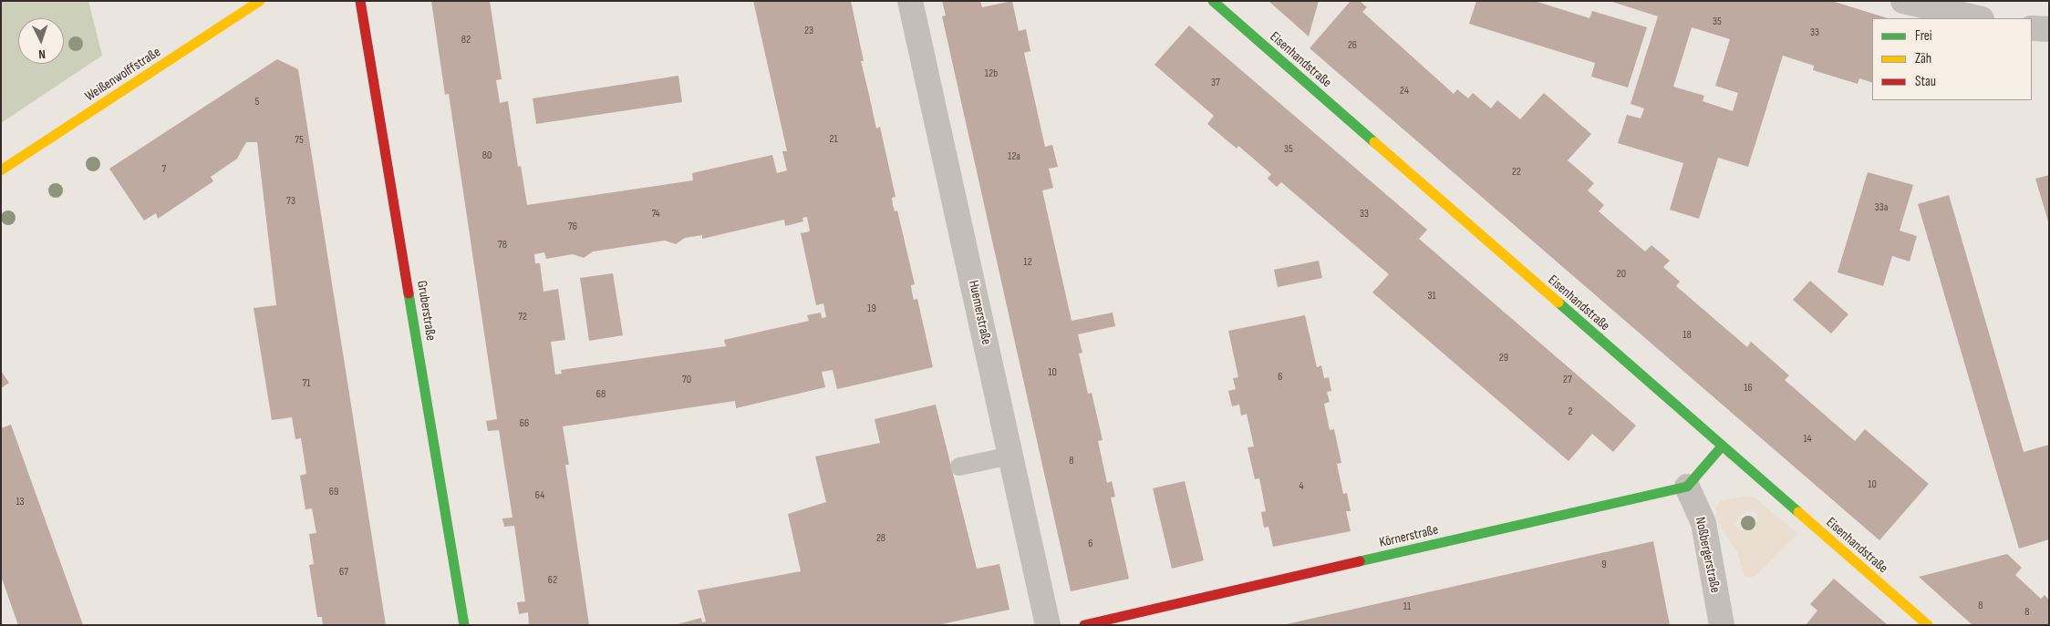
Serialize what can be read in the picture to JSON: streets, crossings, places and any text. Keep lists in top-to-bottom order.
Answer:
{
  "streets": {
    "street": [
      "Eisenhandstraße",
      "Weißenwolffstraße",
      "Gruberstraße",
      "Huemerstraße",
      "Körnerstraße",
      "Noßbergerstraße"
    ]
  },
  "crossings": [
    ["Körnerstraße", "Noßbergerstraße"]
  ],
  "house_numbers": [
    "35",
    "23",
    "33",
    "82",
    "26",
    "12b",
    "37",
    "24",
    "5",
    "21",
    "75",
    "35",
    "80",
    "12a",
    "7",
    "22",
    "73",
    "33a",
    "74",
    "33",
    "76",
    "78",
    "12",
    "20",
    "31",
    "19",
    "72",
    "18",
    "29",
    "10",
    "6",
    "70",
    "27",
    "71",
    "16",
    "68",
    "2",
    "66",
    "14",
    "8",
    "10",
    "4",
    "69",
    "64",
    "13",
    "28",
    "6",
    "9",
    "67",
    "62",
    "8",
    "11",
    "8"
  ],
  "legend": ["Frei", "Zäh", "Stau"],
  "north": "bottom"
}
